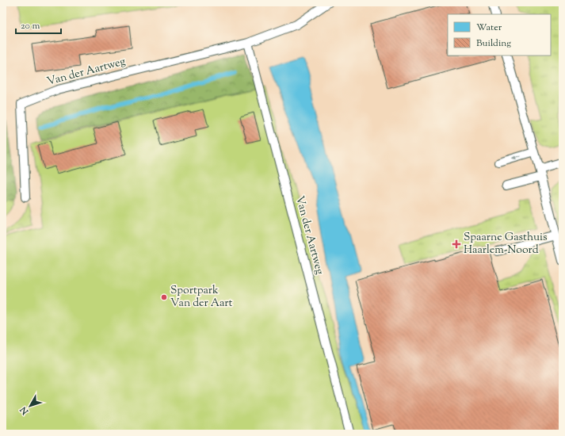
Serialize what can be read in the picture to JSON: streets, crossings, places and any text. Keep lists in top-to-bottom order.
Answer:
{
  "streets": {
    "lane": ["Van der Aartweg"]
  },
  "places": {
    "health": ["Spaarne Gasthuis Haarlem-Noord"],
    "other": ["Sportpark Van der Aart"]
  },
  "legend": ["Water", "Building"],
  "scale_bar": "20 m",
  "north": "bottom left"
}
